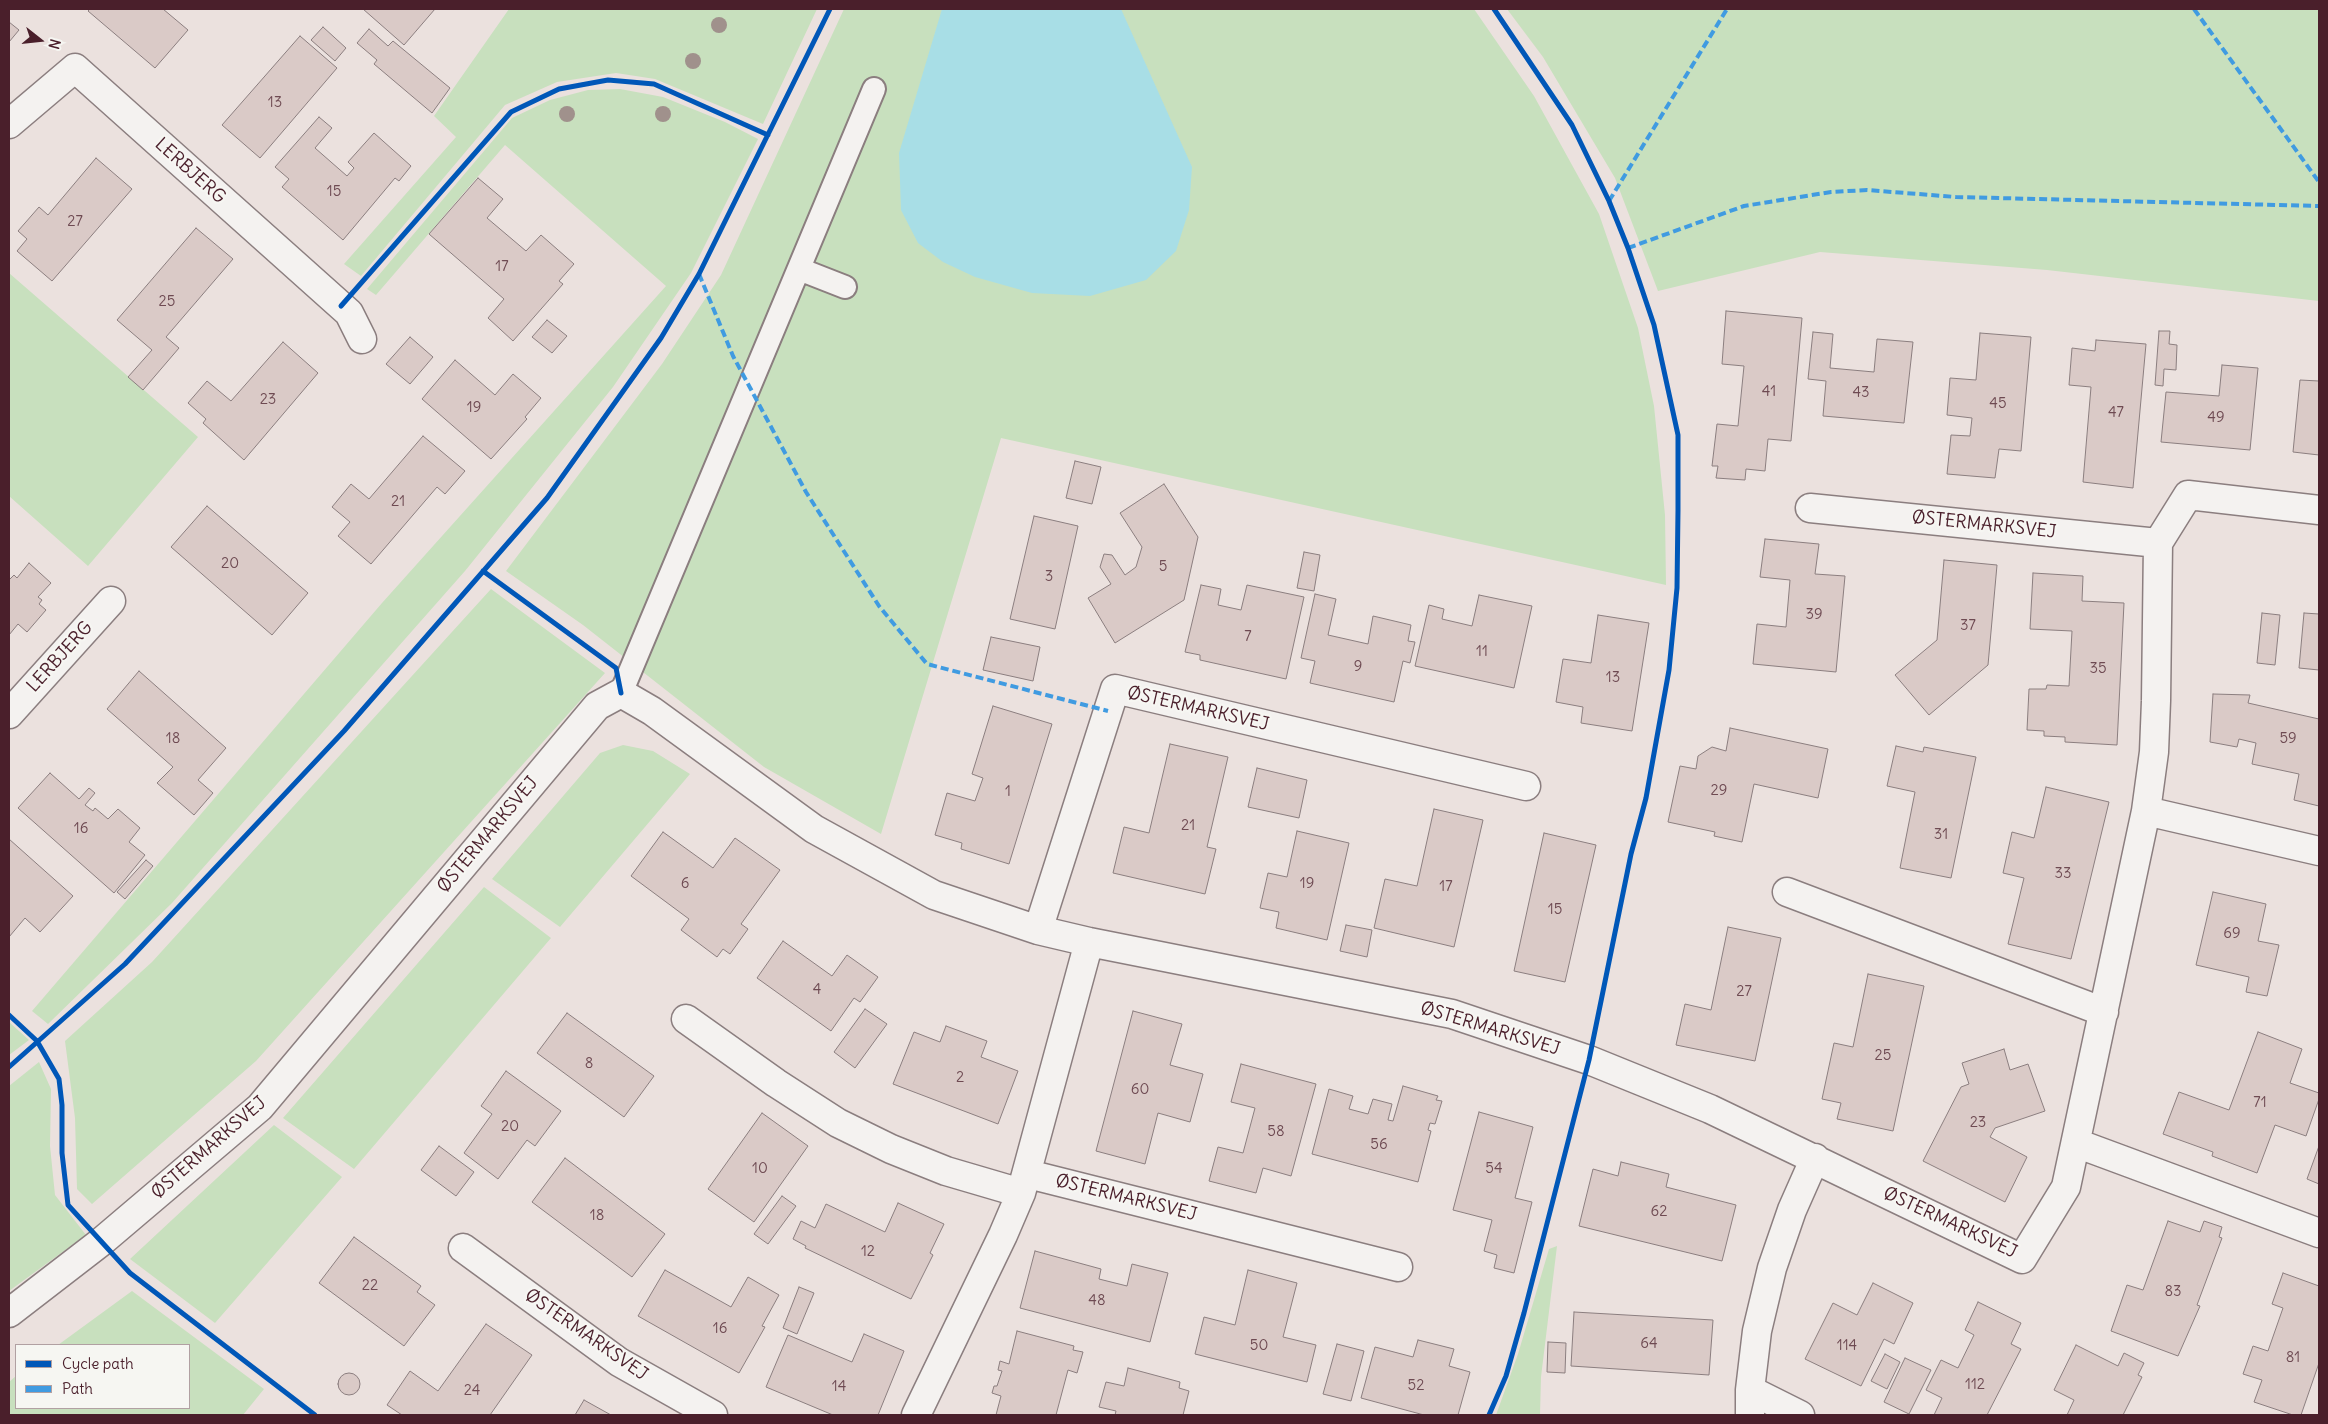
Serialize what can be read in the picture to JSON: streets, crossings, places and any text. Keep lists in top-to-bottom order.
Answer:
{
  "streets": {
    "street": ["LERBJERG", "ØSTERMARKSVEJ"]
  },
  "house_numbers": [
    "13",
    "15",
    "27",
    "17",
    "25",
    "41",
    "43",
    "23",
    "45",
    "19",
    "47",
    "49",
    "21",
    "20",
    "5",
    "3",
    "39",
    "37",
    "7",
    "11",
    "9",
    "35",
    "13",
    "18",
    "59",
    "29",
    "1",
    "21",
    "16",
    "31",
    "33",
    "6",
    "19",
    "17",
    "15",
    "69",
    "4",
    "27",
    "25",
    "8",
    "2",
    "60",
    "71",
    "23",
    "20",
    "58",
    "56",
    "10",
    "54",
    "62",
    "18",
    "12",
    "22",
    "83",
    "48",
    "16",
    "64",
    "50",
    "114",
    "81",
    "112",
    "52",
    "14",
    "24"
  ],
  "legend": ["Cycle path", "Path"],
  "north": "right"
}
